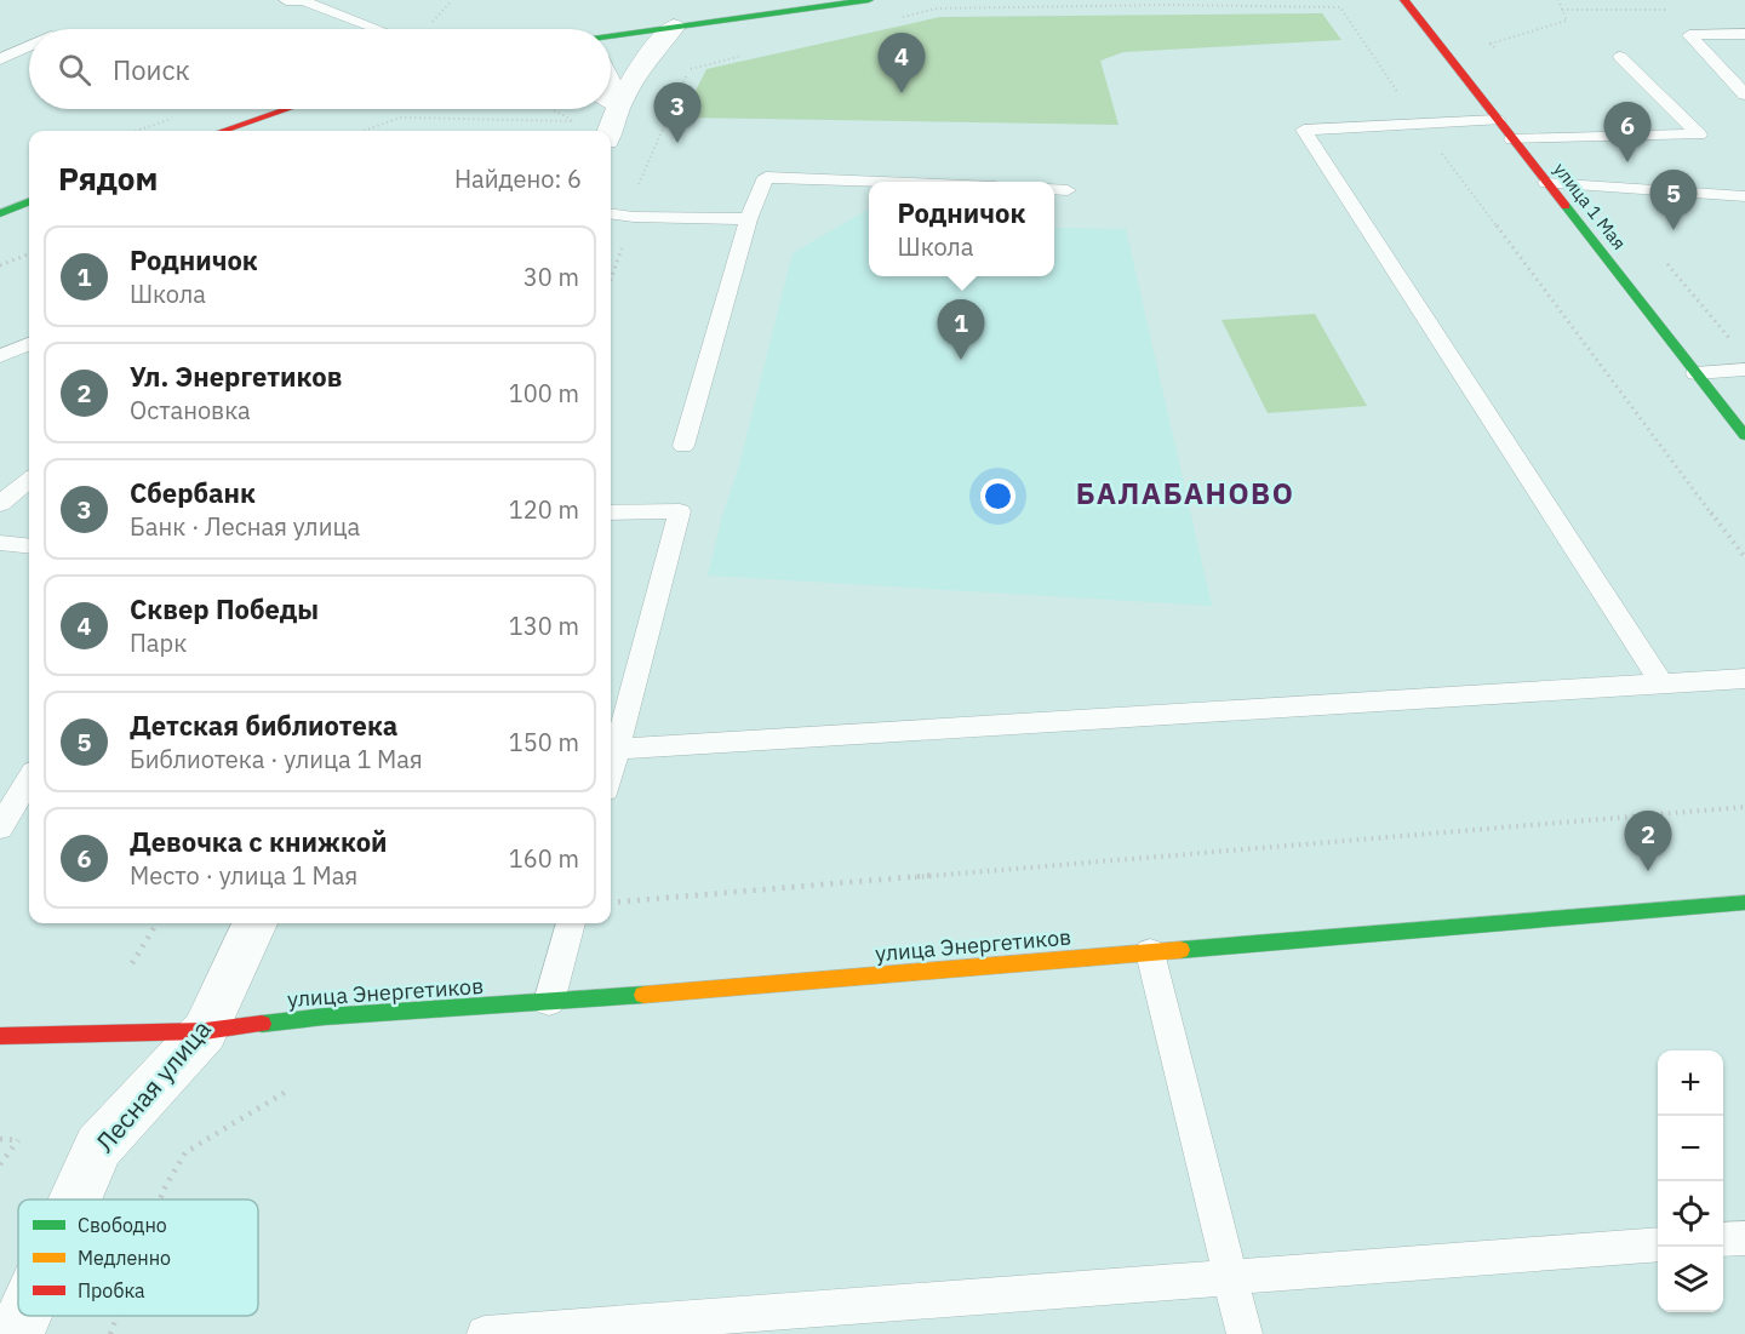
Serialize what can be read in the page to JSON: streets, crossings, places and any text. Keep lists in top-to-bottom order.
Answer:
{
  "streets": {
    "street": ["улица 1 Мая", "улица Энергетиков", "Лесная улица"]
  },
  "crossings": [
    ["улица Энергетиков", "Лесная улица"]
  ],
  "districts": ["БАЛАБАНОВО"],
  "legend": ["Свободно", "Медленно", "Пробка"],
  "page": {
    "search": "Поиск",
    "pins": [
      "4",
      "3",
      "6",
      "5",
      "1",
      "2"
    ],
    "heading": ["Рядом", "Найдено: 6"],
    "popup": ["Родничок", "Школа"],
    "list": [
      {
        "mark": "1",
        "name": "Родничок",
        "note": "Школа",
        "value": "30 m"
      },
      {
        "mark": "2",
        "name": "Ул. Энергетиков",
        "note": "Остановка",
        "value": "100 m"
      },
      {
        "mark": "3",
        "name": "Сбербанк",
        "note": "Банк · Лесная улица",
        "value": "120 m"
      },
      {
        "mark": "4",
        "name": "Сквер Победы",
        "note": "Парк",
        "value": "130 m"
      },
      {
        "mark": "5",
        "name": "Детская библиотека",
        "note": "Библиотека · улица 1 Мая",
        "value": "150 m"
      },
      {
        "mark": "6",
        "name": "Девочка с книжкой",
        "note": "Место · улица 1 Мая",
        "value": "160 m"
      }
    ],
    "map_buttons": ["+", "−"]
  }
}
